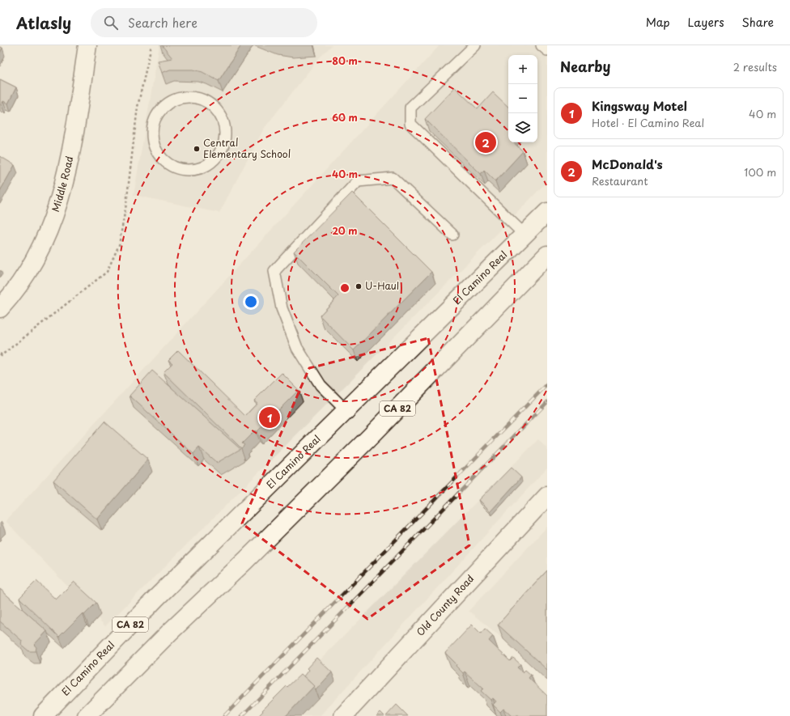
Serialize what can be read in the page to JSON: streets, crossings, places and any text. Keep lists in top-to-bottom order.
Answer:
{
  "streets": {
    "main road": [
      "Middle Road",
      "El Camino Real",
      "CA 82",
      "Old County Road"
    ]
  },
  "places": ["Central Elementary School", "U-Haul"],
  "page": {
    "header": "Atlasly",
    "search": "Search here",
    "nav": ["Map", "Layers", "Share"],
    "heading": ["Nearby", "2 results"],
    "map_buttons": ["+", "−"],
    "list": [
      {
        "mark": "1",
        "name": "Kingsway Motel",
        "note": "Hotel · El Camino Real",
        "value": "40 m"
      },
      {
        "mark": "2",
        "name": "McDonald's",
        "note": "Restaurant",
        "value": "100 m"
      }
    ],
    "pins": ["2", "1"]
  },
  "rings": [
    "80 m",
    "60 m",
    "40 m",
    "20 m"
  ]
}
